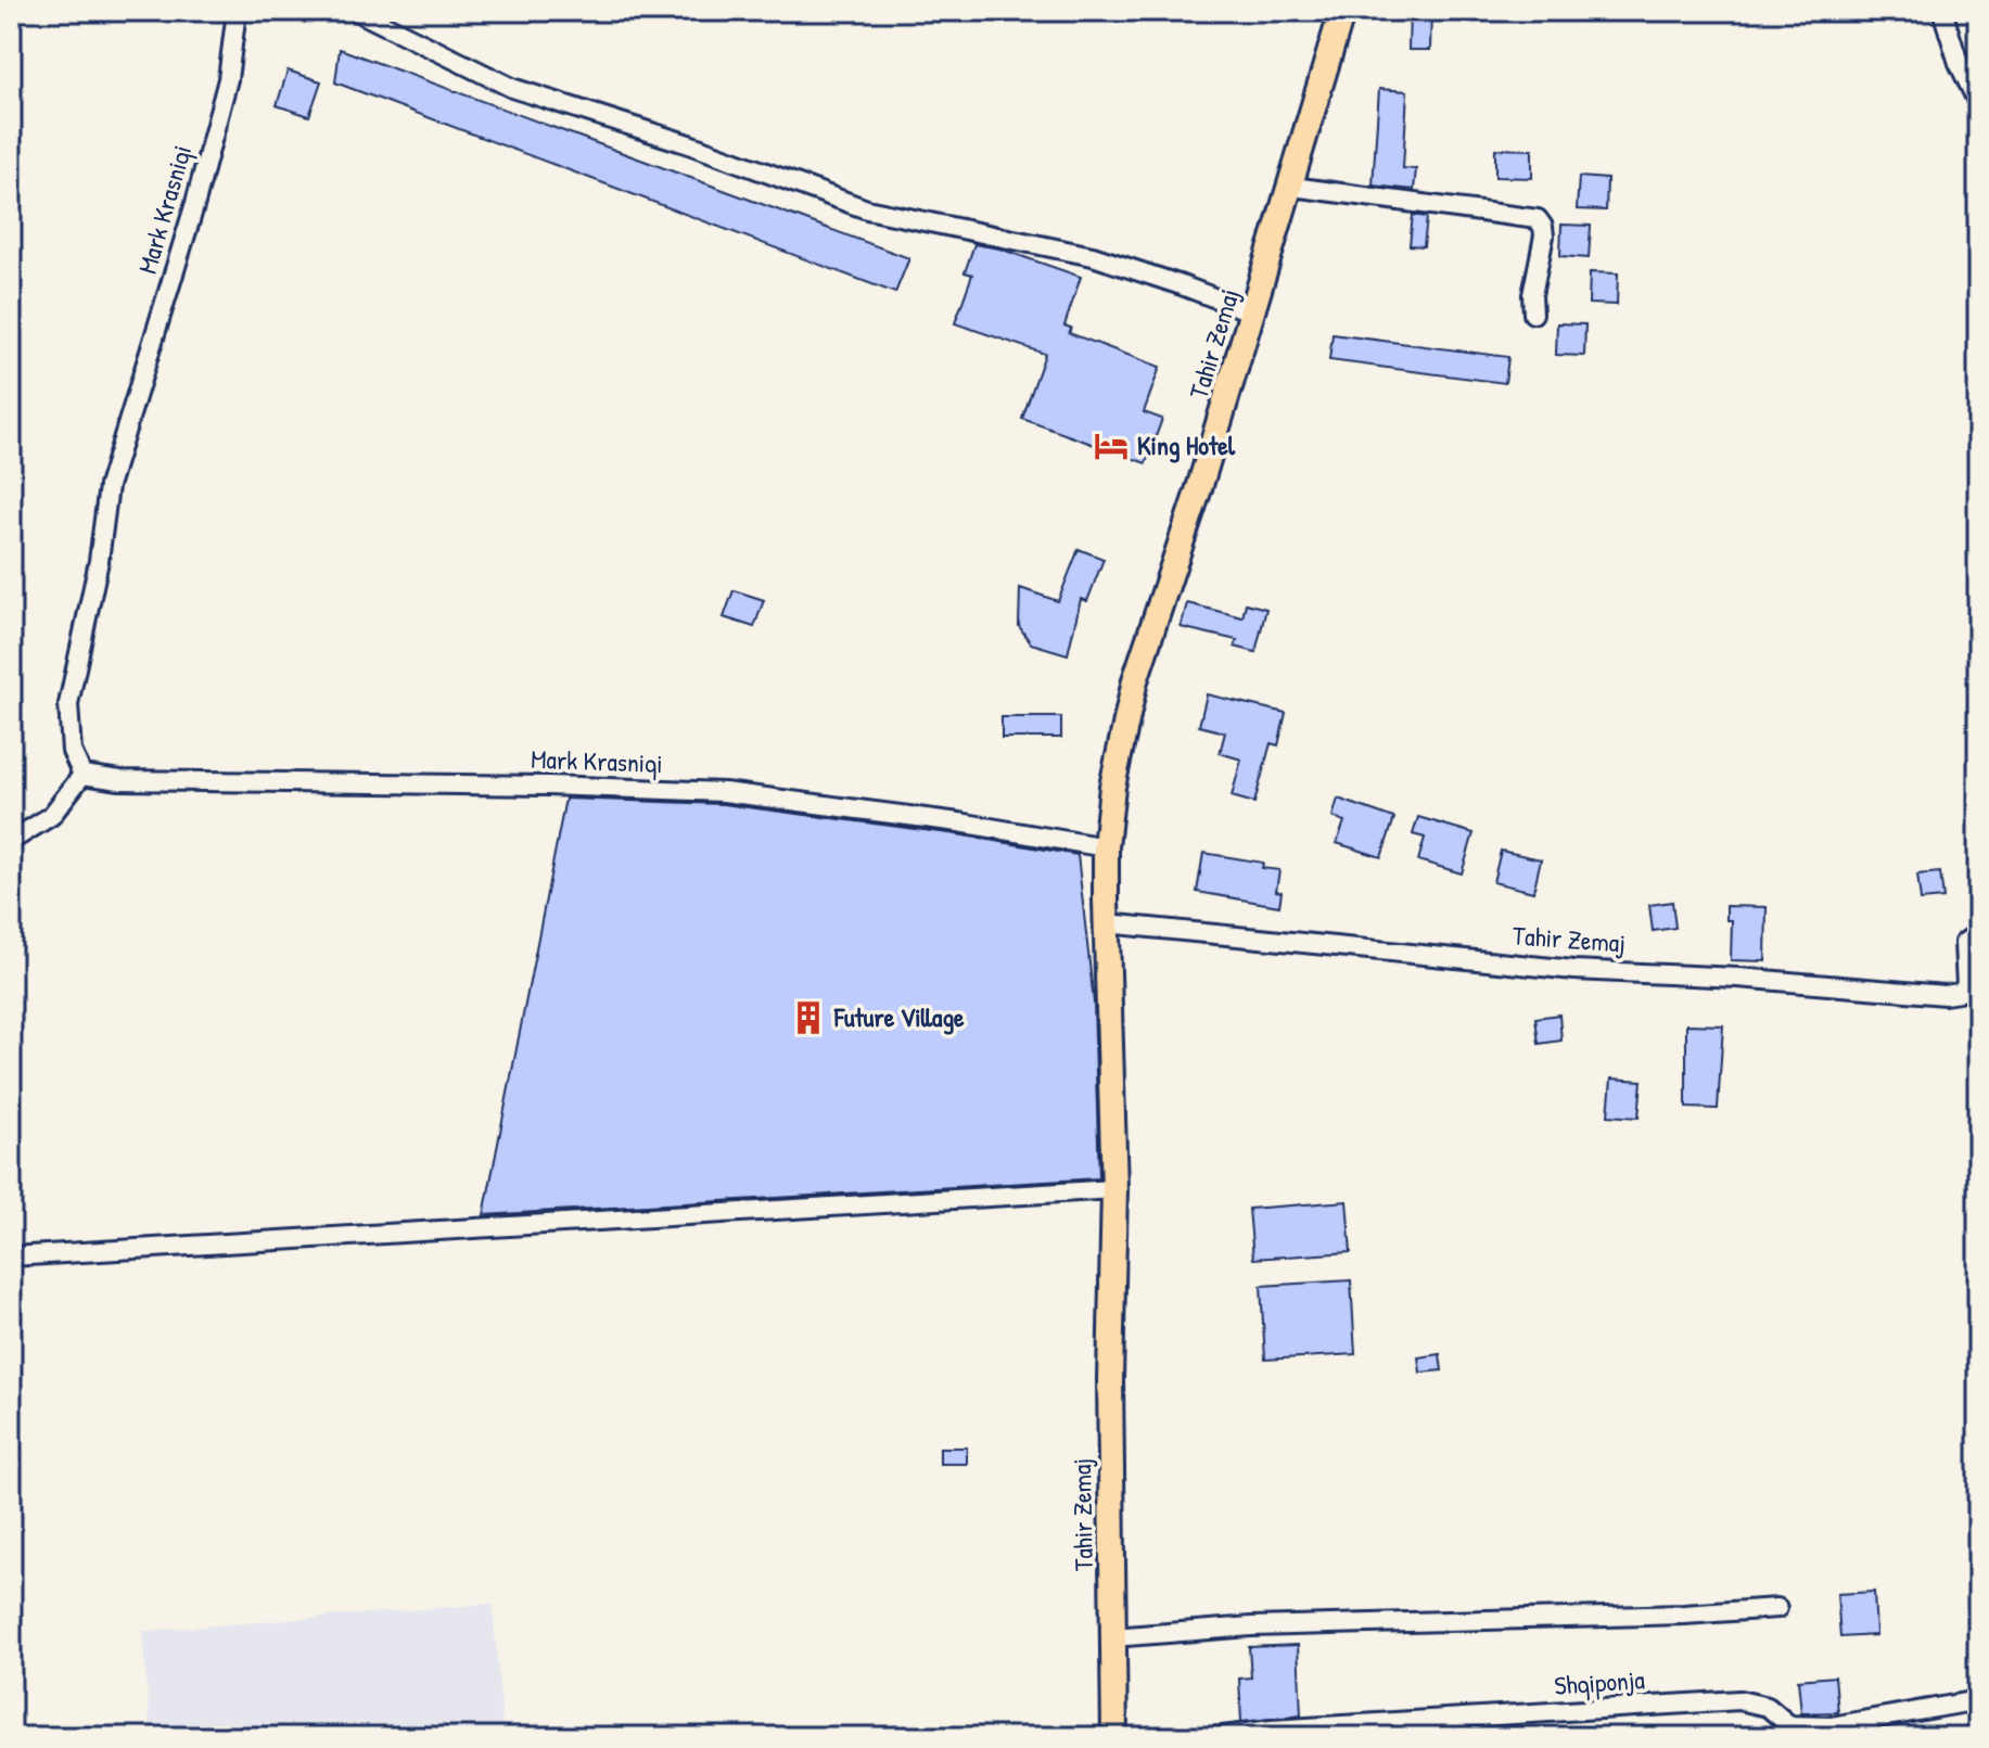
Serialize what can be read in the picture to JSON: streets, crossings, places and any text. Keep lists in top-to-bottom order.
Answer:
{
  "streets": {
    "main road": ["Tahir Zemaj"],
    "street": ["Mark Krasniqi", "Shqiponja"]
  },
  "crossings": [
    ["Mark Krasniqi", "Tahir Zemaj"]
  ],
  "places": {
    "hotel": ["King Hotel"],
    "building": ["Future Village"]
  }
}
